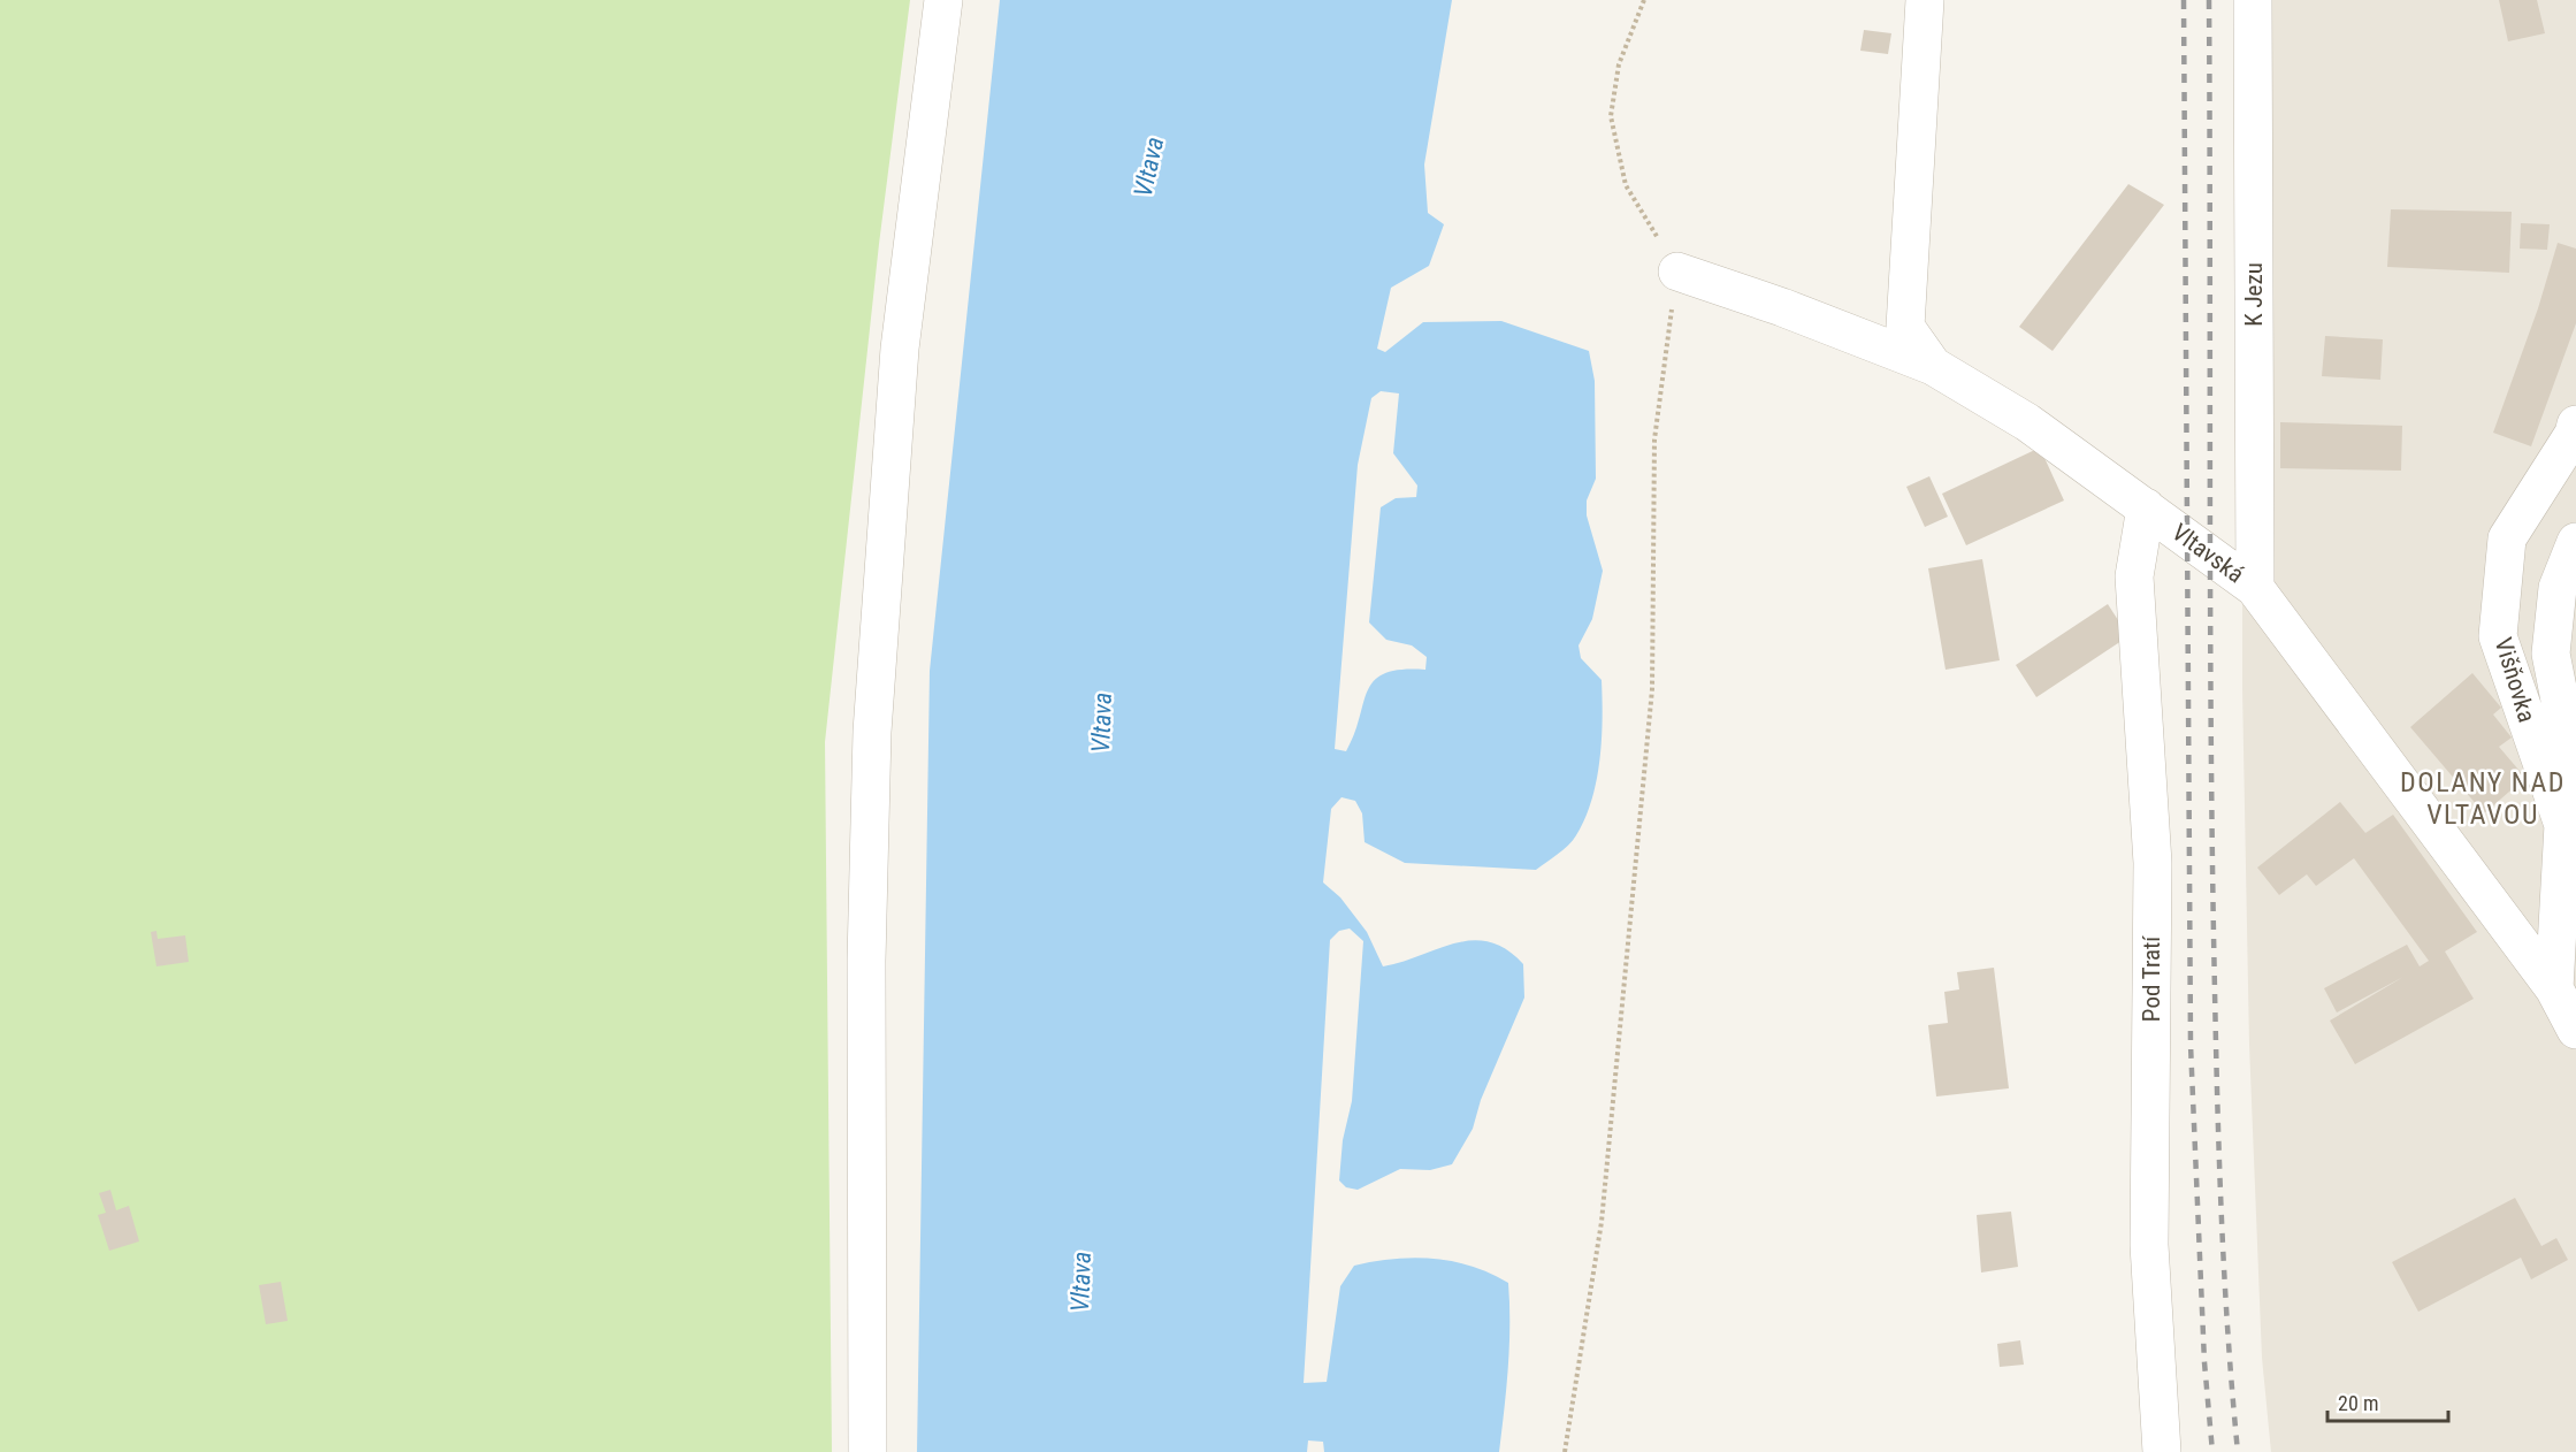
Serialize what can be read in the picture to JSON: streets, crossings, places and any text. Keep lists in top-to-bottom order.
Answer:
{
  "streets": {
    "street": [
      "K Jezu",
      "Vltavská",
      "Višňovka",
      "Pod Tratí"
    ]
  },
  "crossings": [
    ["K Jezu", "Vltavská"],
    ["Vltavská", "Pod Tratí"]
  ],
  "districts": ["DOLANY NAD VLTAVOU"],
  "water": ["Vltava"],
  "scale_bar": "20 m"
}
